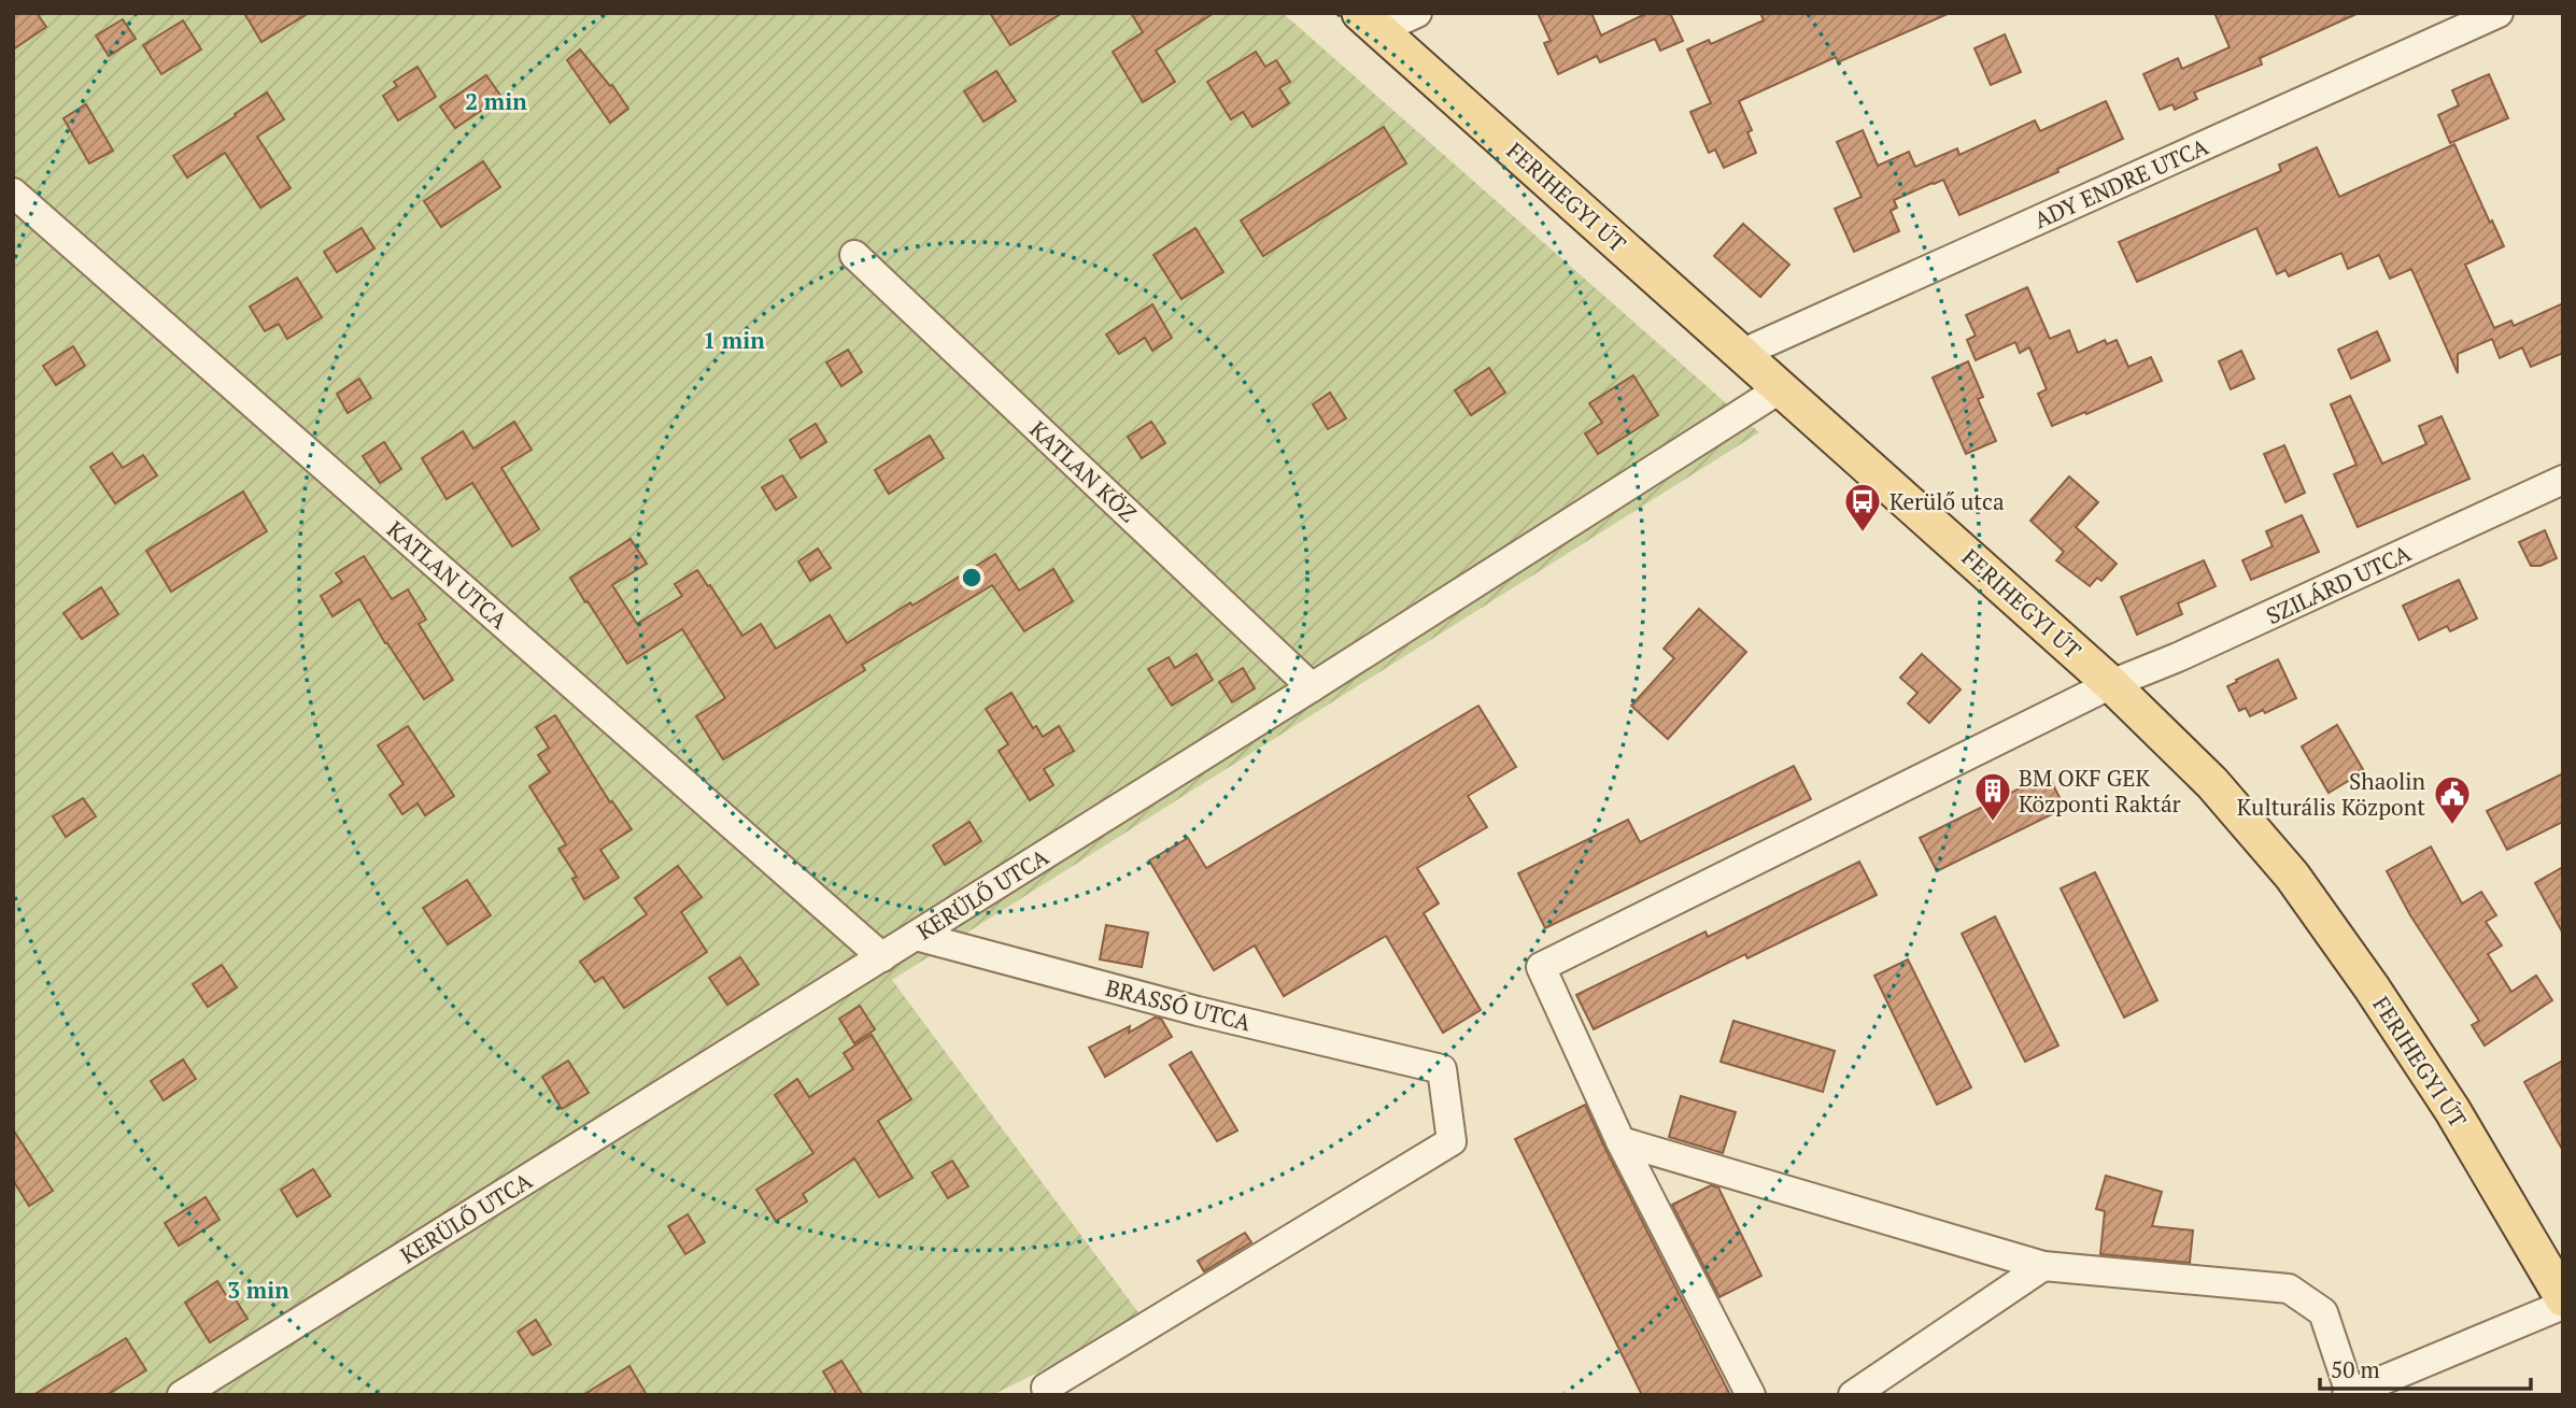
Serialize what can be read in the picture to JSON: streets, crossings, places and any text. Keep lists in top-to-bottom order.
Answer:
{
  "streets": {
    "main road": ["FERIHEGYI ÚT"],
    "street": [
      "ADY ENDRE UTCA",
      "KATLAN KÖZ",
      "KATLAN UTCA",
      "SZILÁRD UTCA",
      "KERÜLŐ UTCA",
      "BRASSÓ UTCA"
    ]
  },
  "crossings": [
    ["ADY ENDRE UTCA", "FERIHEGYI ÚT"],
    ["FERIHEGYI ÚT", "SZILÁRD UTCA"],
    ["FERIHEGYI ÚT", "KERÜLŐ UTCA"],
    ["KATLAN KÖZ", "KERÜLŐ UTCA"],
    ["KATLAN UTCA", "KERÜLŐ UTCA"],
    ["KERÜLŐ UTCA", "BRASSÓ UTCA"]
  ],
  "places": {
    "bus stop": ["Kerülő utca"],
    "building": ["BM OKF GEK Központi Raktár"],
    "public building": ["Shaolin Kulturális Központ"]
  },
  "scale_bar": "50 m",
  "rings": ["2 min", "1 min", "3 min"]
}
